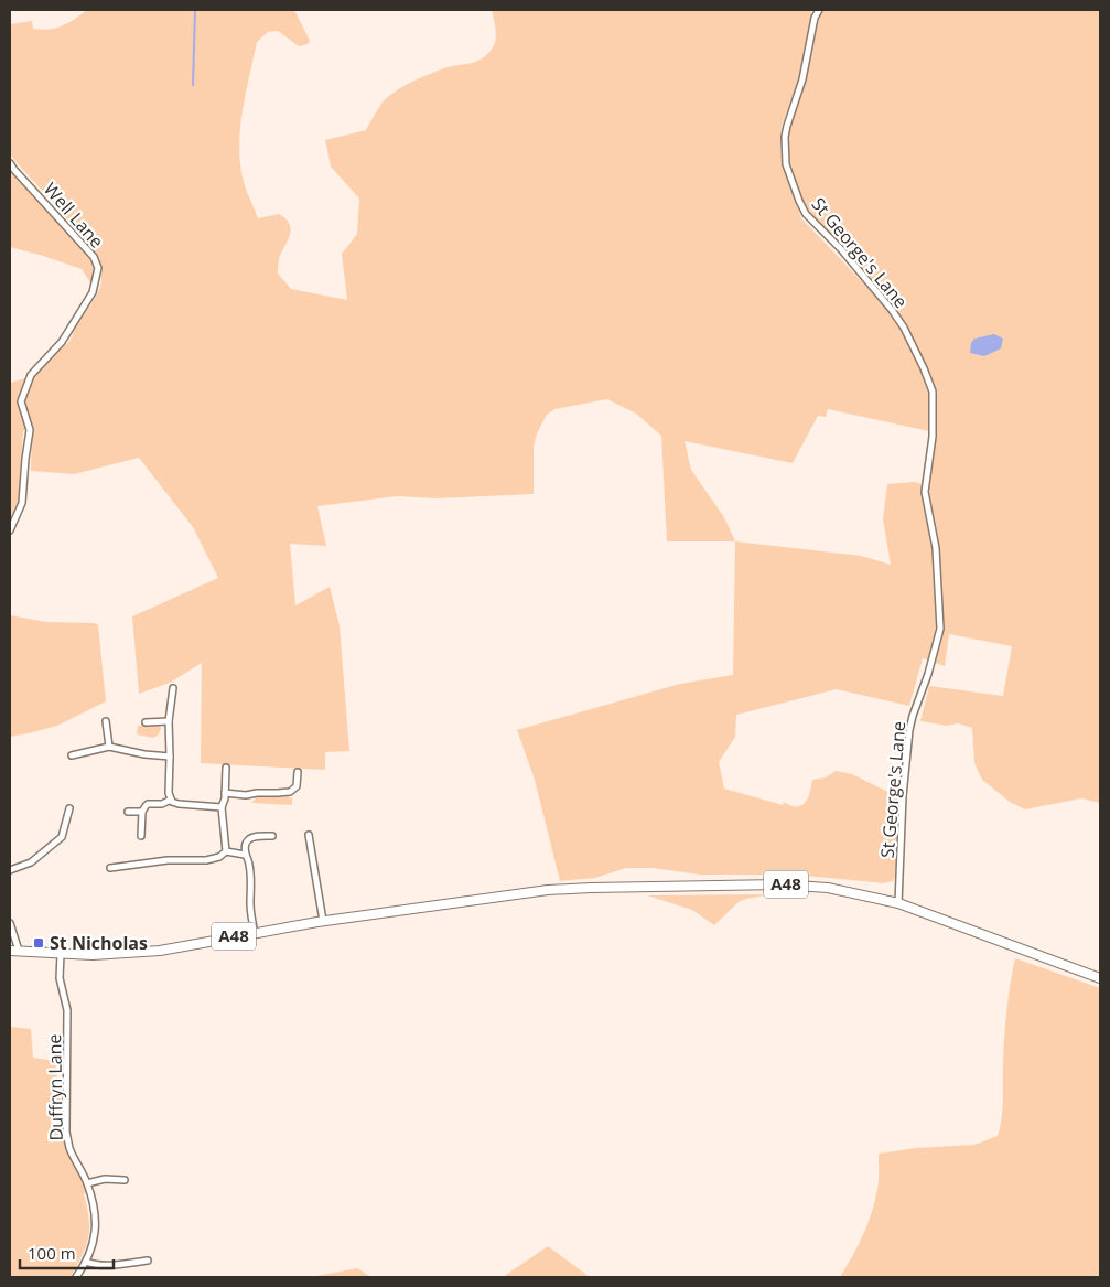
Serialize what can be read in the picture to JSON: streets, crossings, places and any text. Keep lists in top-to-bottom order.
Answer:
{
  "streets": {
    "main road": ["A48"],
    "street": ["Well Lane", "St George's Lane", "Duffryn Lane"]
  },
  "crossings": [
    ["St George's Lane", "A48"],
    ["A48", "Duffryn Lane"]
  ],
  "places": {
    "transit": ["St Nicholas"]
  },
  "scale_bar": "100 m"
}
